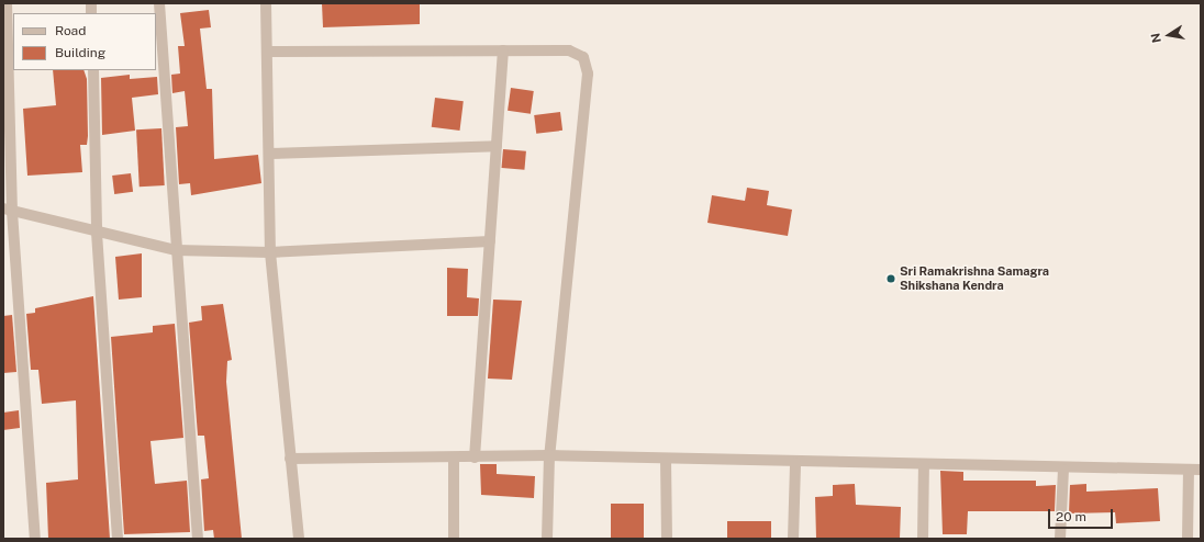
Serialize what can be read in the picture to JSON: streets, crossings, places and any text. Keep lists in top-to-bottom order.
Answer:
{
  "places": ["Sri Ramakrishna Samagra Shikshana Kendra"],
  "legend": ["Road", "Building"],
  "scale_bar": "20 m",
  "north": "left"
}
